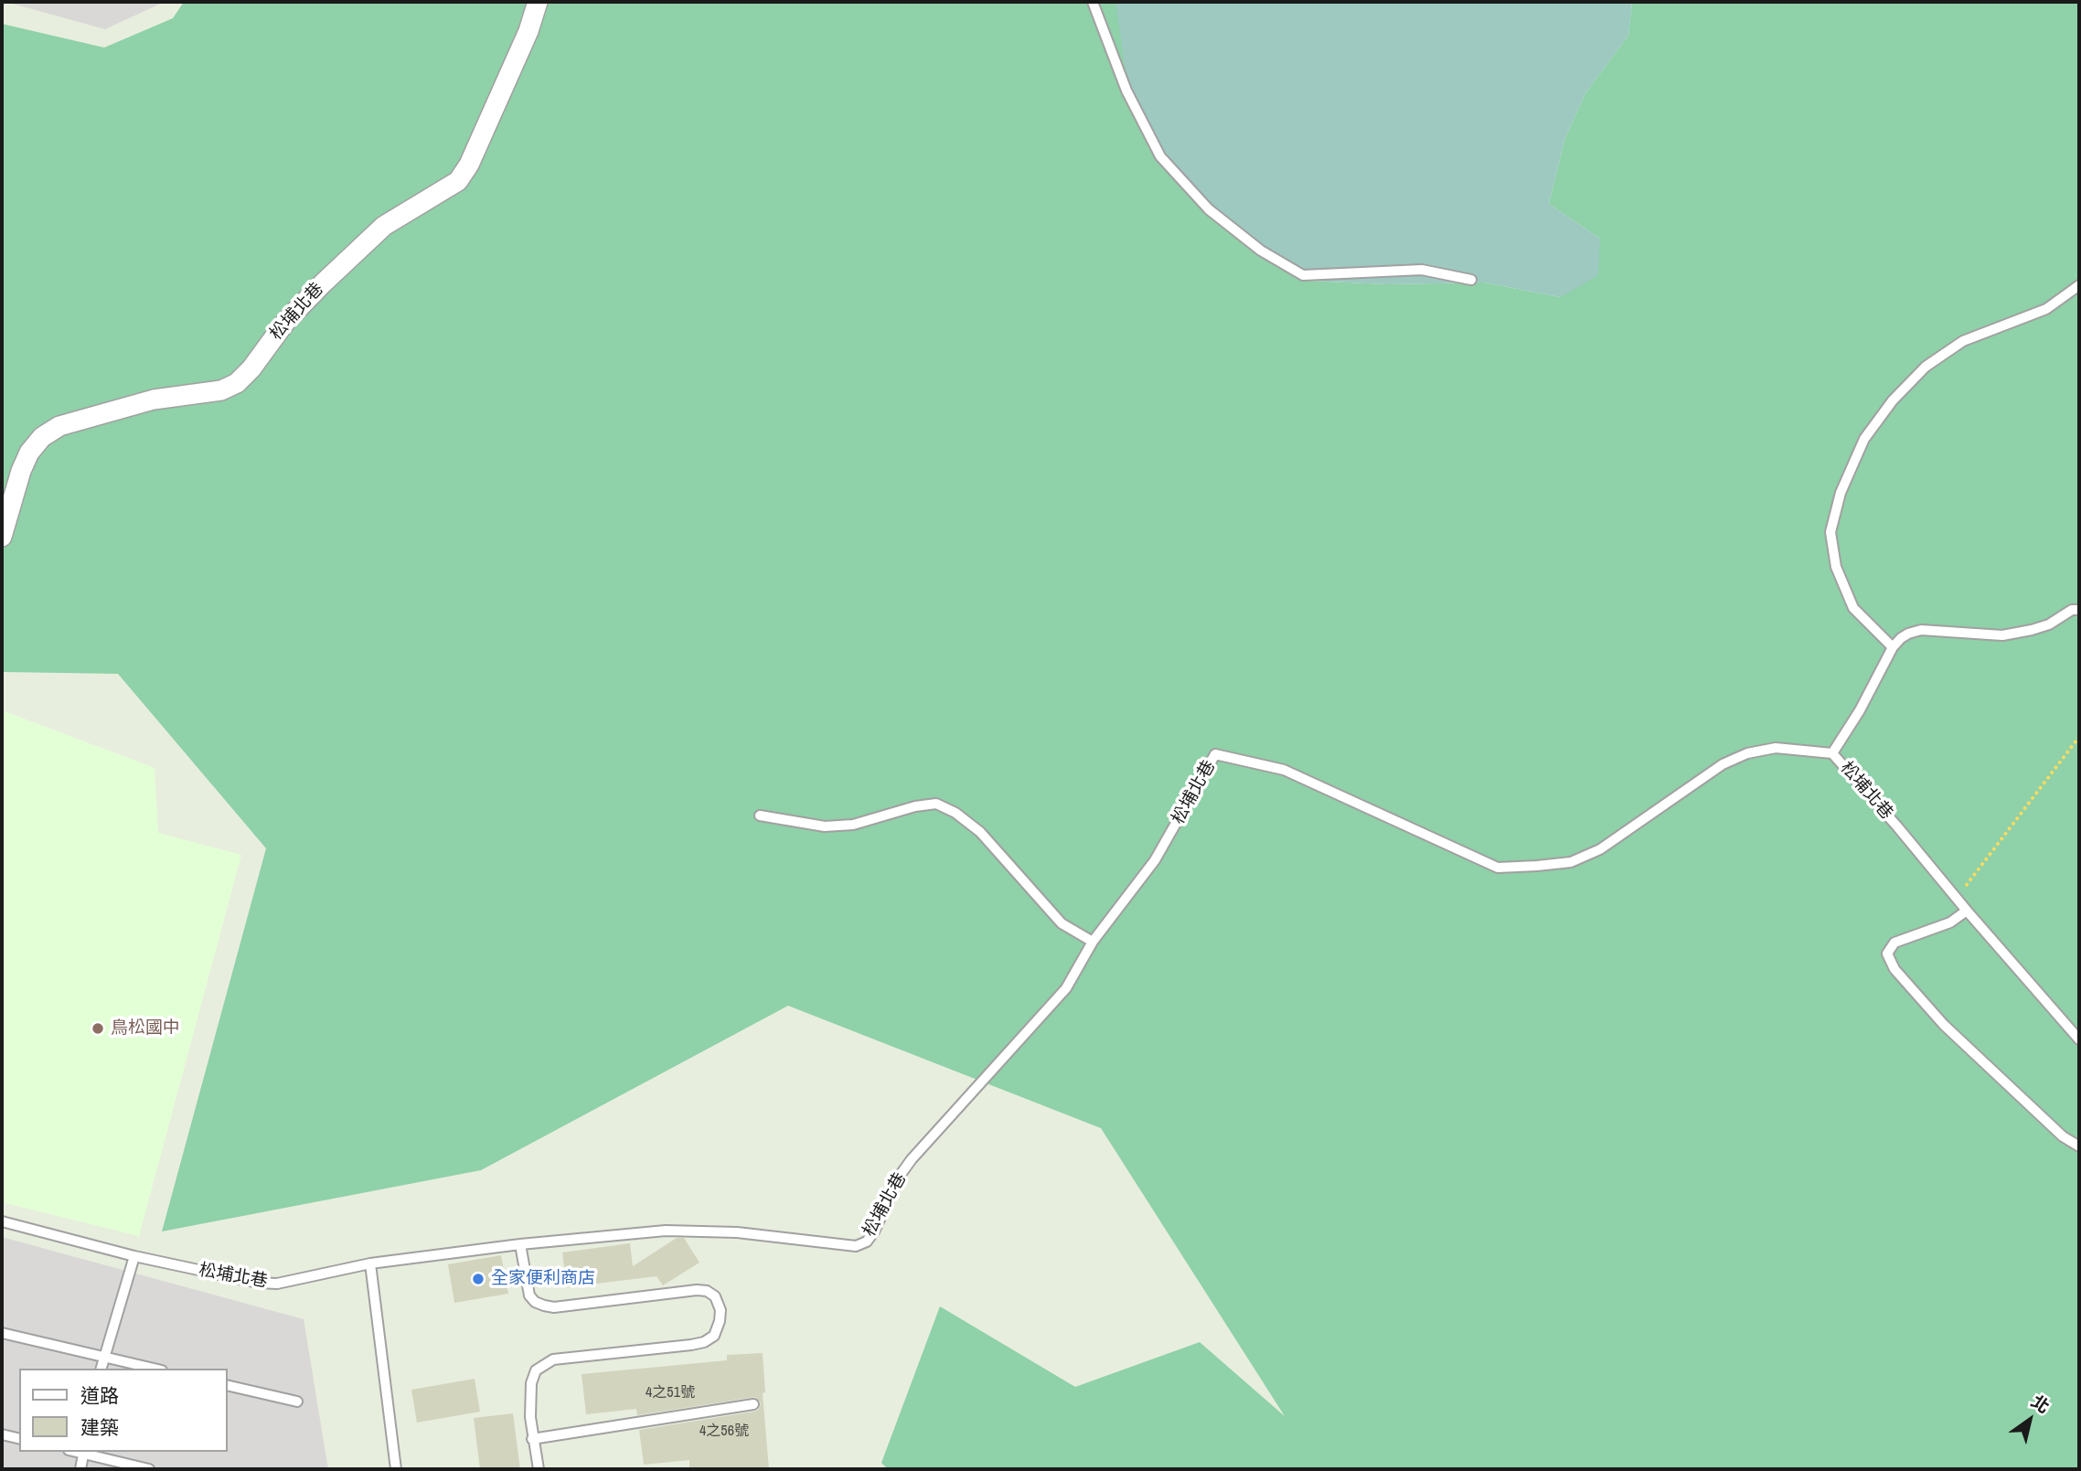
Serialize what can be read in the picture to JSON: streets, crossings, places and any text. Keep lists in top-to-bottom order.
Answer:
{
  "streets": {
    "street": ["松埔北巷"]
  },
  "places": ["鳥松國中", "全家便利商店"],
  "house_numbers": ["4之51號", "4之56號"],
  "legend": ["道路", "建築"],
  "north": "top right"
}
